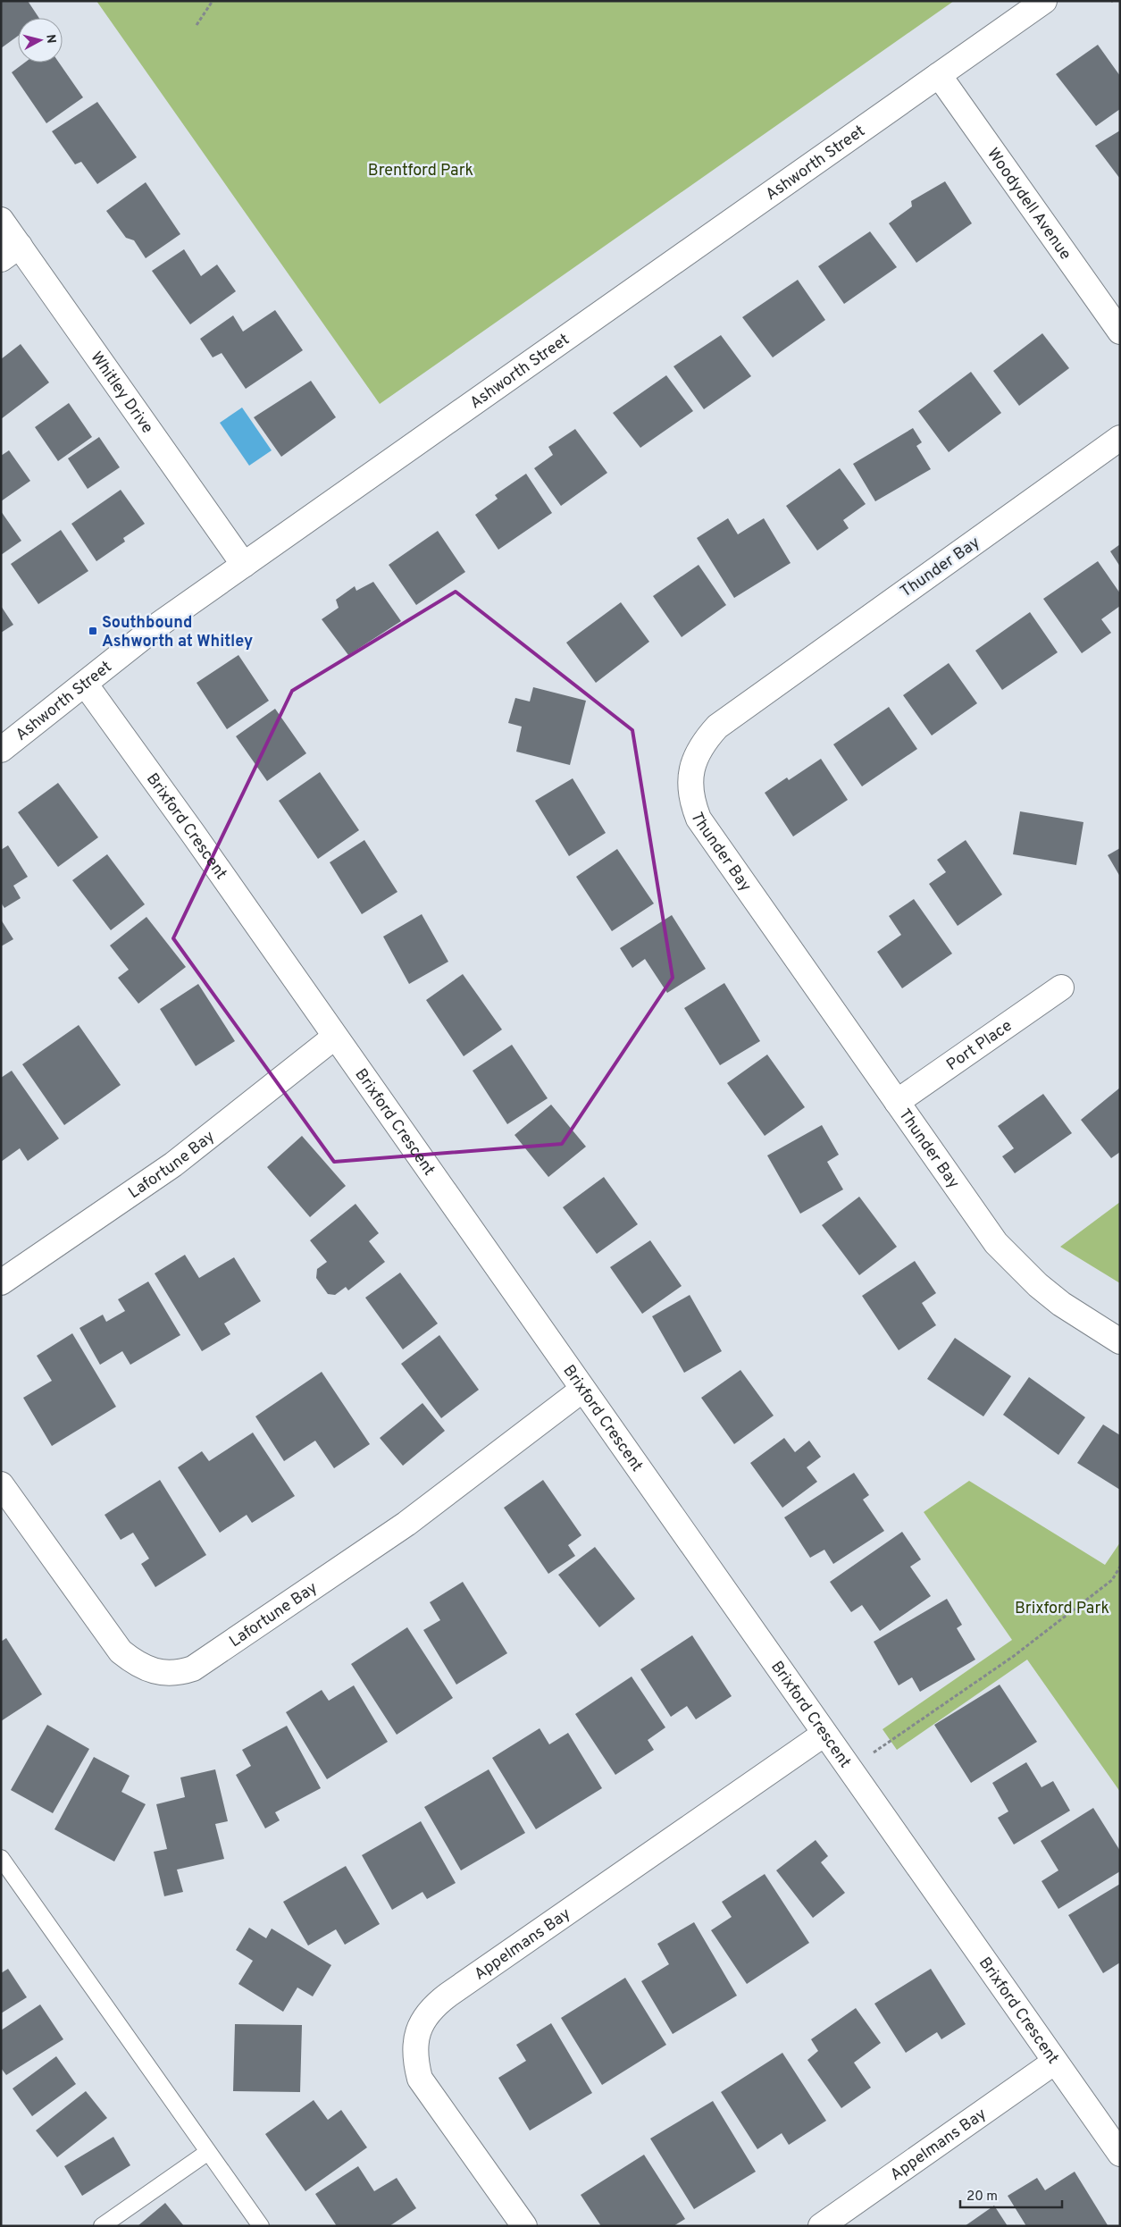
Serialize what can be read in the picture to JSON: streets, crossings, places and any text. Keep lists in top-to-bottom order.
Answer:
{
  "streets": {
    "street": [
      "Ashworth Street",
      "Woodydell Avenue",
      "Whitley Drive",
      "Thunder Bay",
      "Brixford Crescent",
      "Port Place",
      "Lafortune Bay",
      "Appelmans Bay"
    ]
  },
  "crossings": [
    ["Ashworth Street", "Woodydell Avenue"],
    ["Ashworth Street", "Whitley Drive"],
    ["Ashworth Street", "Brixford Crescent"],
    ["Thunder Bay", "Port Place"],
    ["Brixford Crescent", "Lafortune Bay"],
    ["Brixford Crescent", "Appelmans Bay"]
  ],
  "parks": ["Brentford Park", "Brixford Park"],
  "places": {
    "transit": ["Southbound Ashworth at Whitley"]
  },
  "scale_bar": "20 m",
  "north": "right"
}
